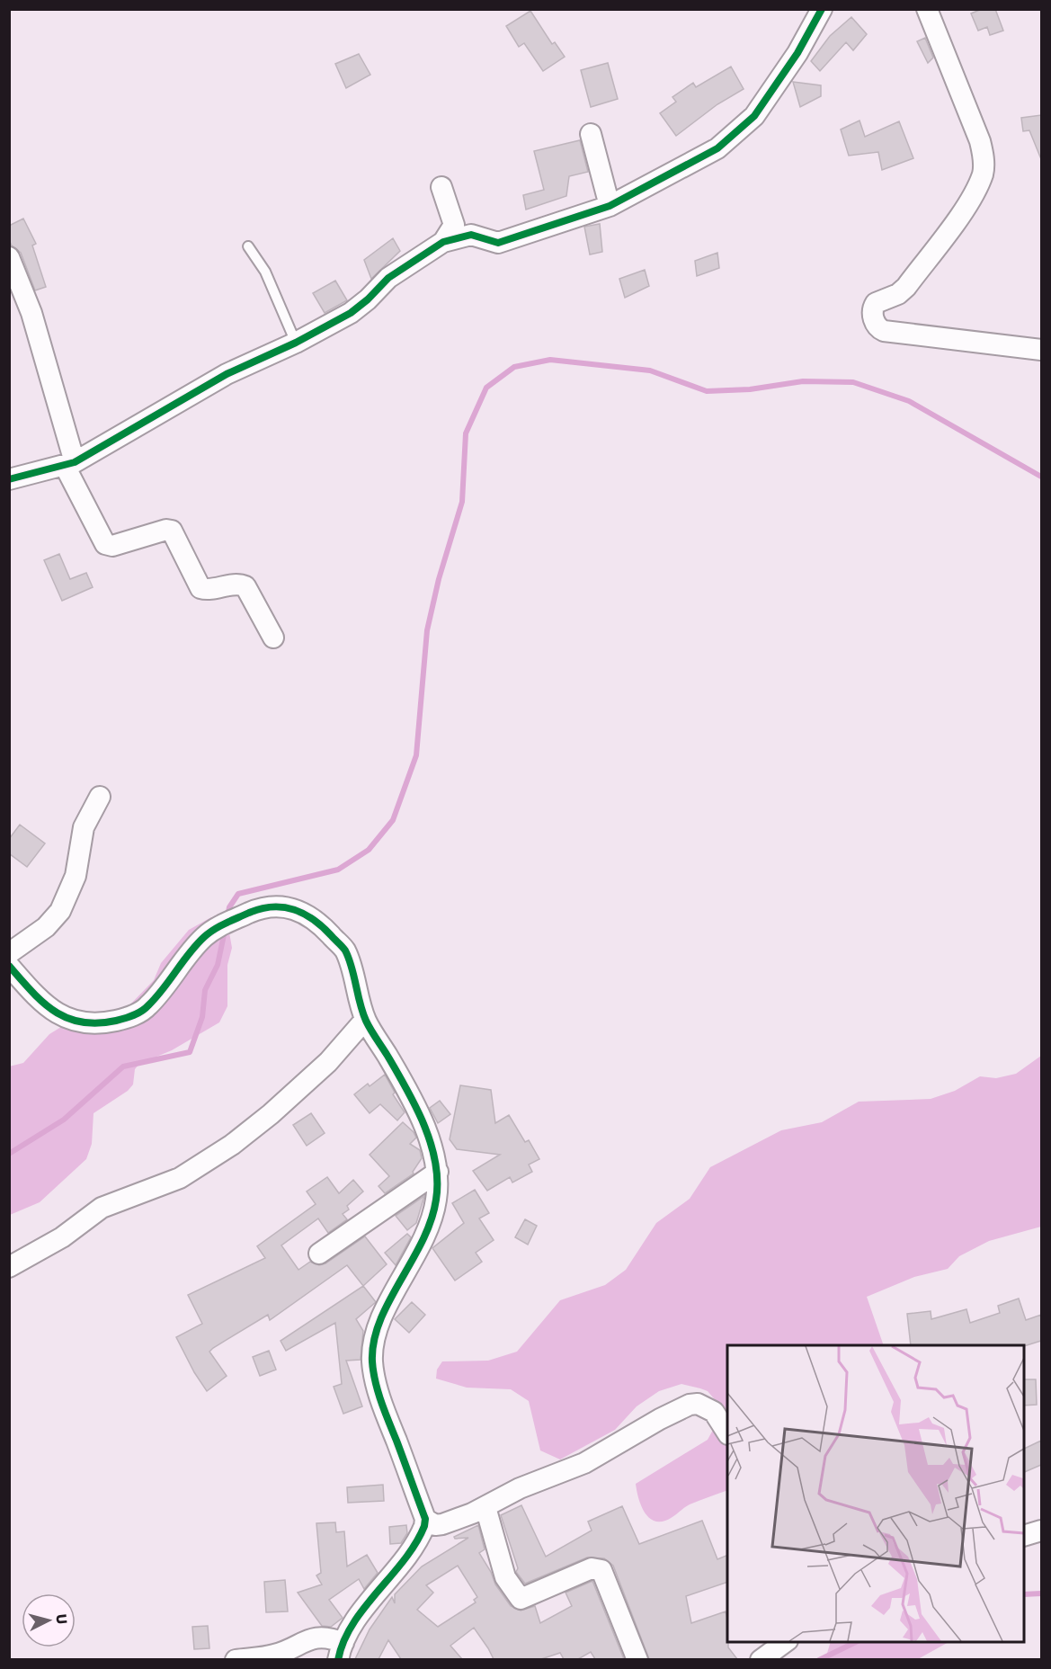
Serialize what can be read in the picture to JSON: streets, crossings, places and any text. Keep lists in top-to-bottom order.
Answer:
{
  "north": "right"
}
